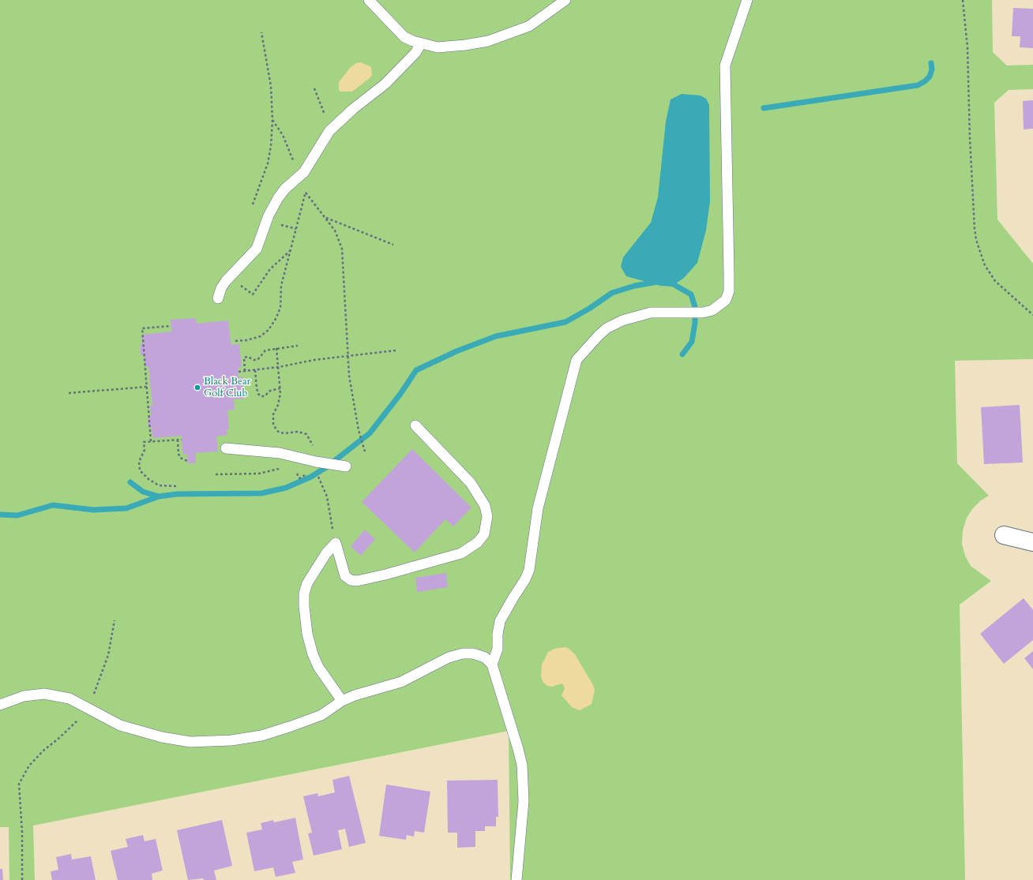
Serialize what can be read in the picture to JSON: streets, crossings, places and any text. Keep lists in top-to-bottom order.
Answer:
{
  "places": ["Black Bear Golf Club"]
}
